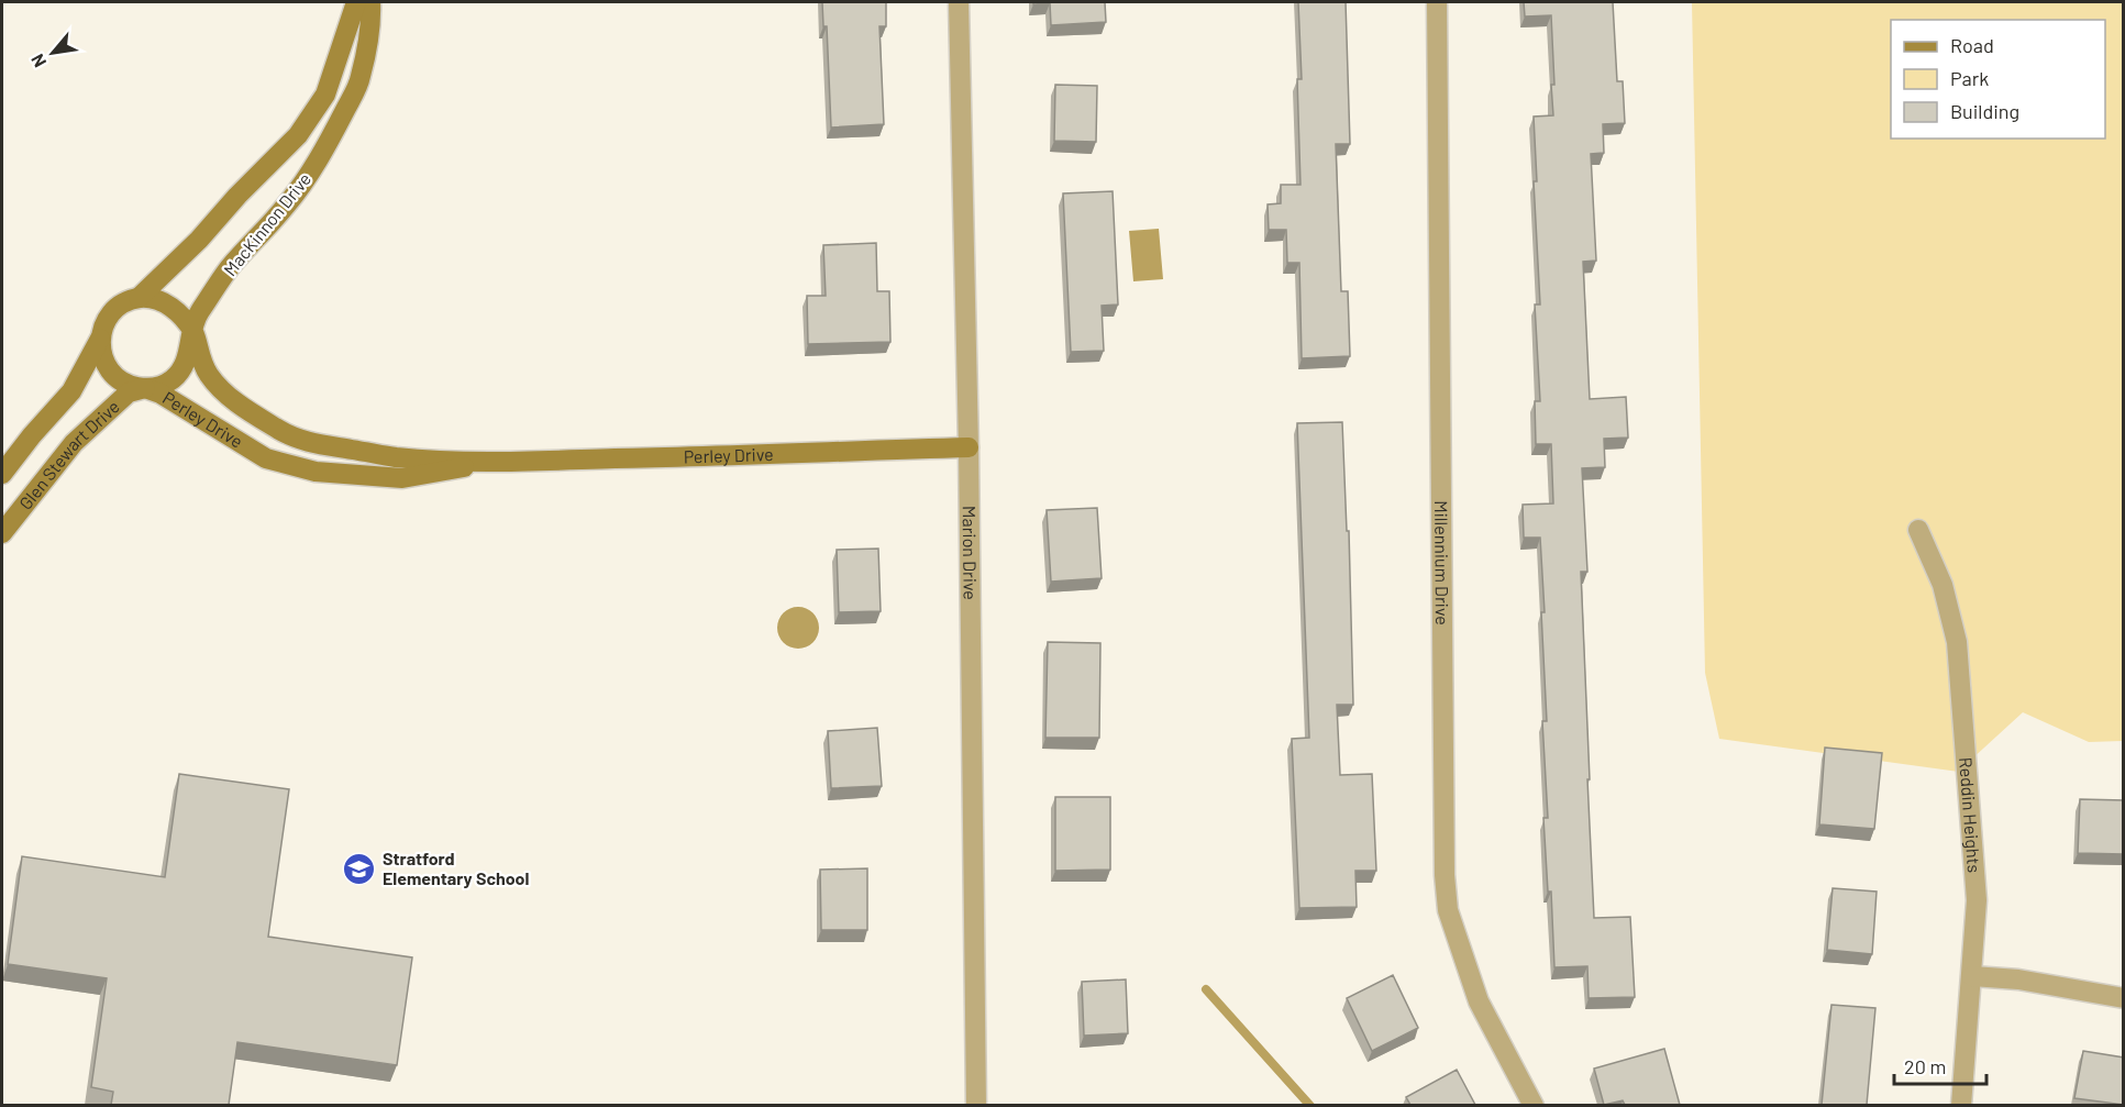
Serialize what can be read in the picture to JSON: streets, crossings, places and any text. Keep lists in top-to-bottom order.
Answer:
{
  "streets": {
    "street": [
      "MacKinnon Drive",
      "Perley Drive",
      "Glen Stewart Drive",
      "Marion Drive",
      "Millennium Drive",
      "Reddin Heights"
    ]
  },
  "crossings": [
    ["MacKinnon Drive", "Perley Drive"],
    ["MacKinnon Drive", "Glen Stewart Drive"],
    ["Perley Drive", "Glen Stewart Drive"],
    ["Perley Drive", "Marion Drive"]
  ],
  "places": {
    "school or university": ["Stratford Elementary School"]
  },
  "legend": ["Road", "Park", "Building"],
  "scale_bar": "20 m",
  "north": "bottom left"
}
